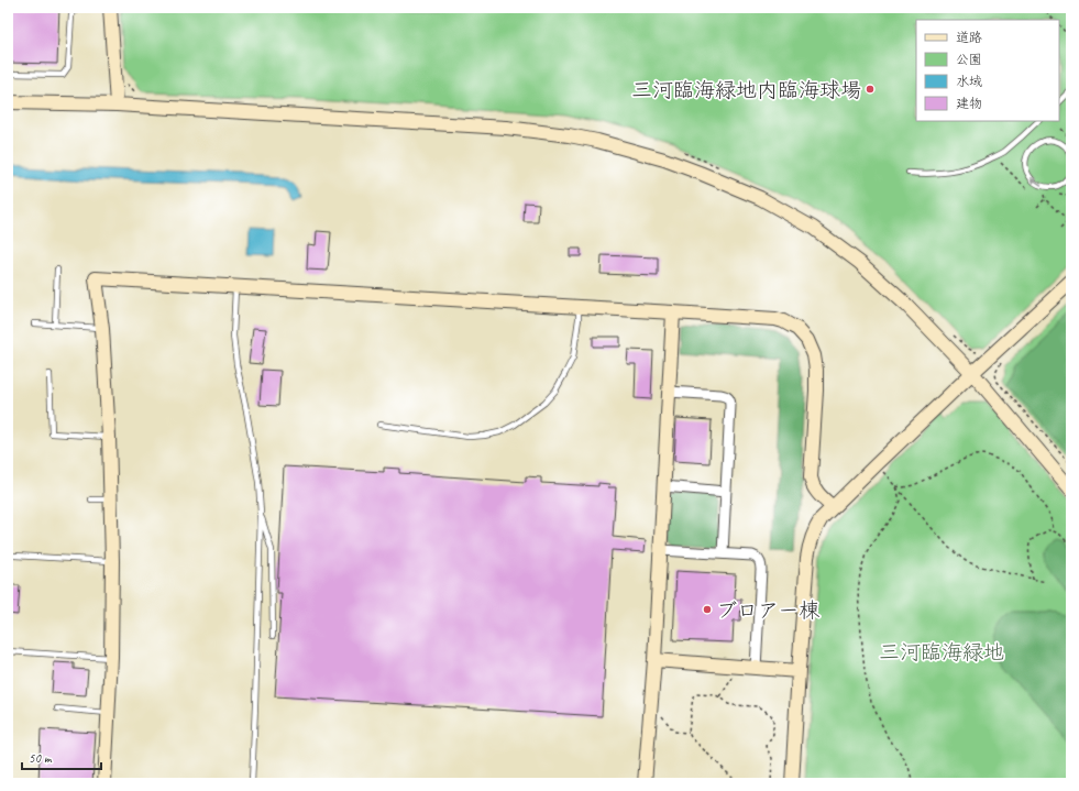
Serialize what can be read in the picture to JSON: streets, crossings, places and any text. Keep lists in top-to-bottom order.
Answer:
{
  "parks": ["三河臨海緑地"],
  "places": ["三河臨海緑地内臨海球場", "ブロアー棟"],
  "legend": [
    "道路",
    "公園",
    "水域",
    "建物"
  ],
  "scale_bar": "50 m"
}
